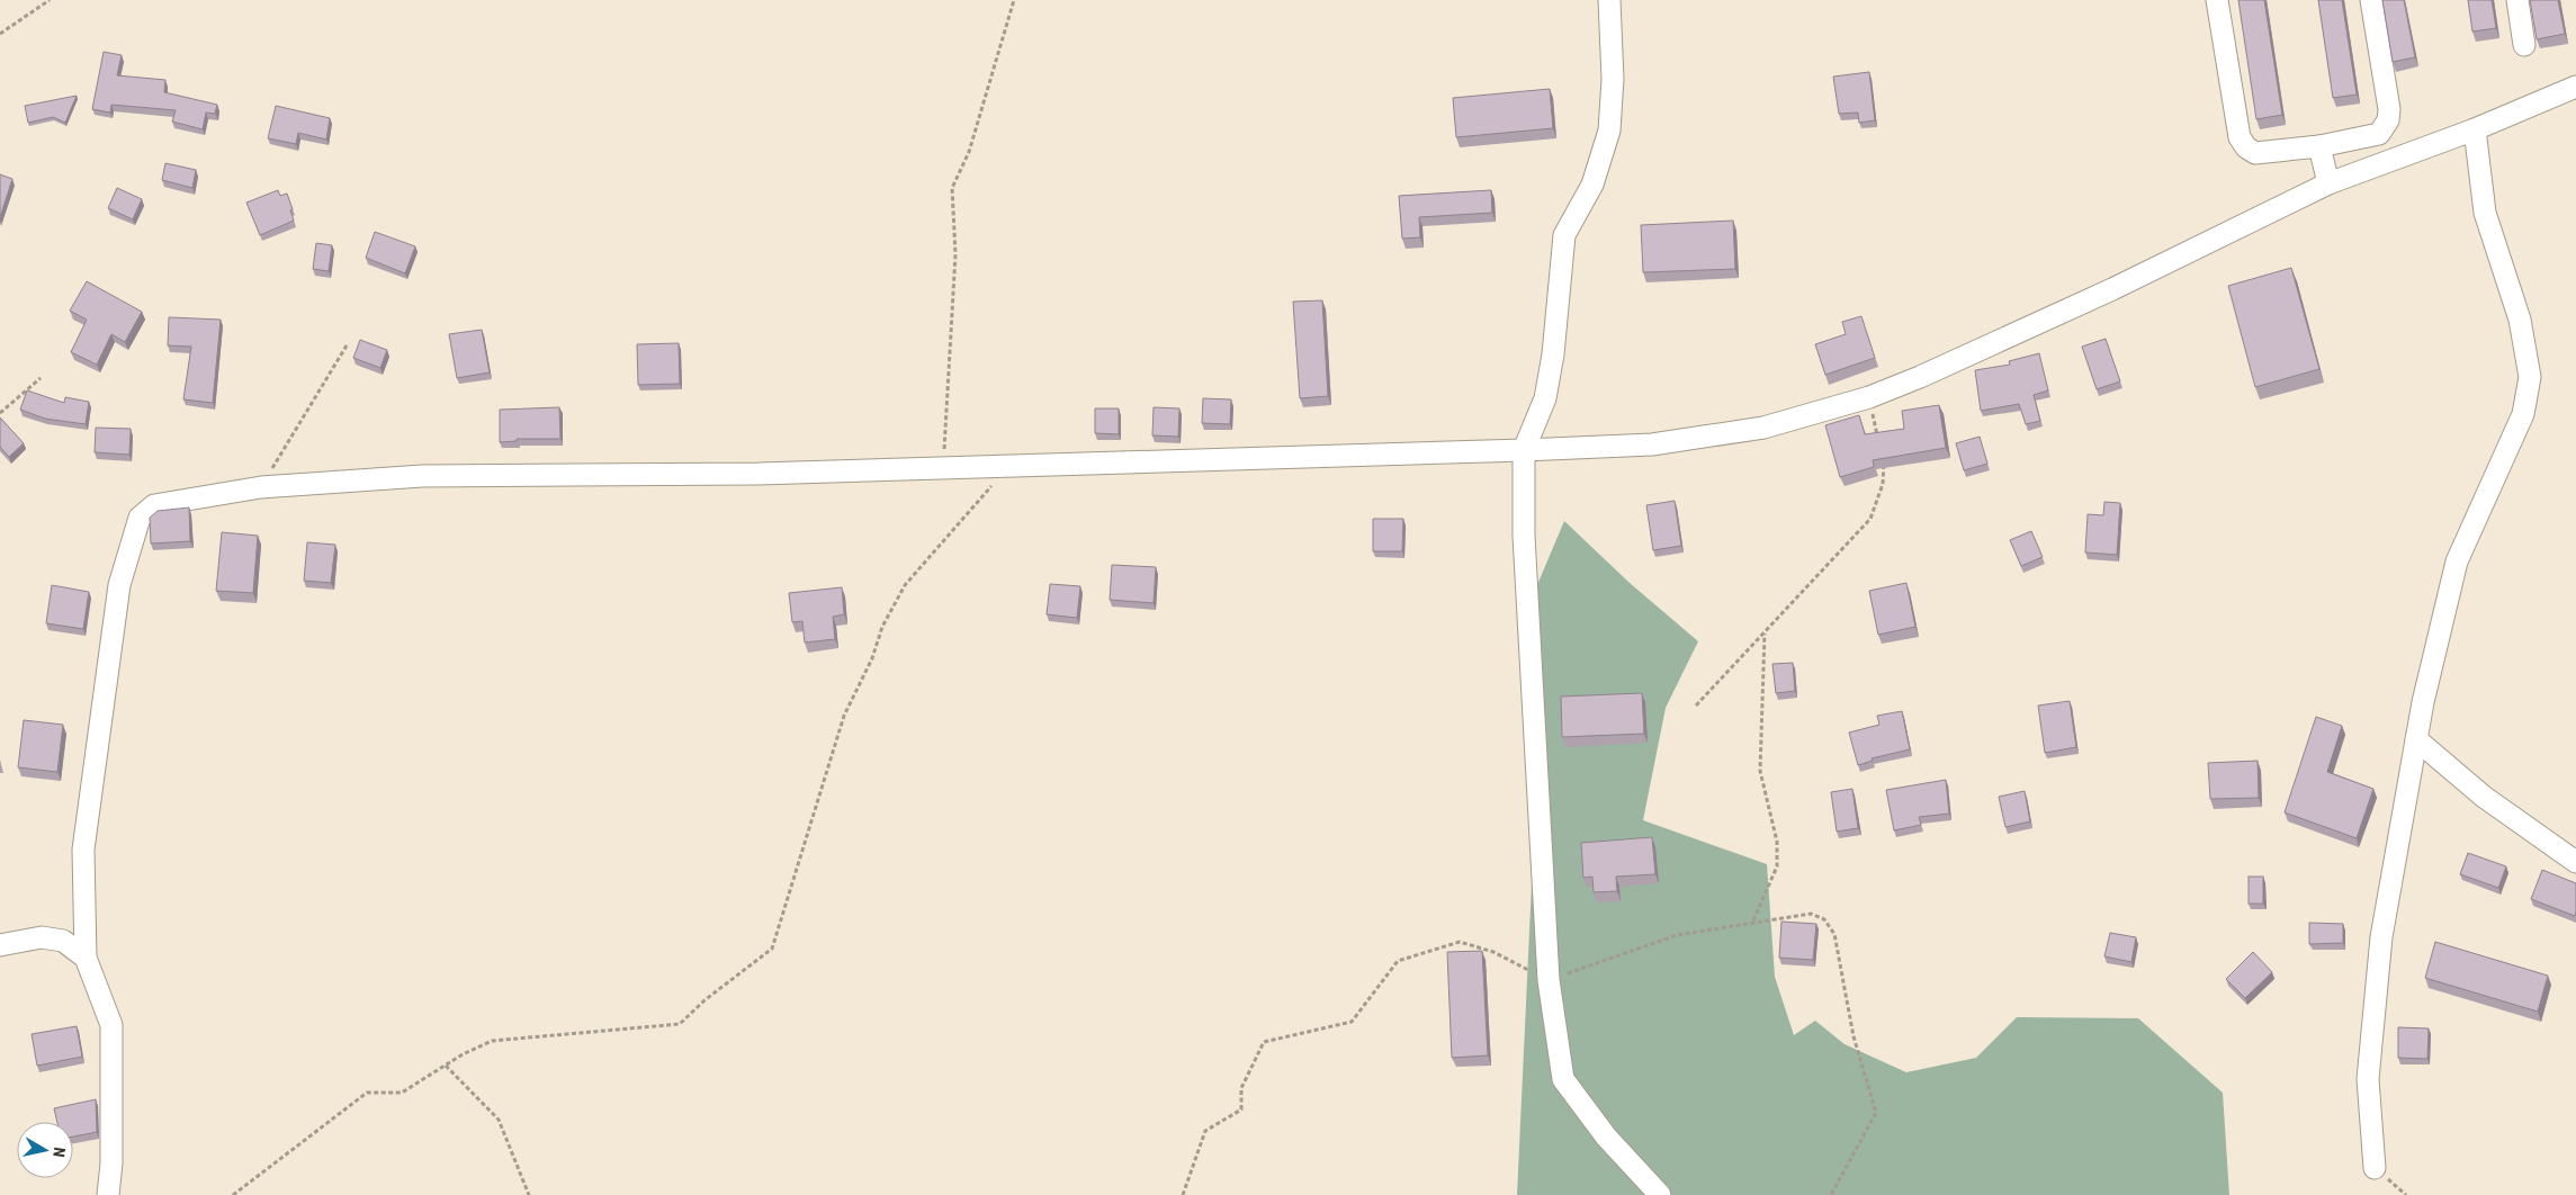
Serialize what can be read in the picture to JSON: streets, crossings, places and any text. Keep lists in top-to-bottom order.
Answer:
{
  "north": "right"
}
